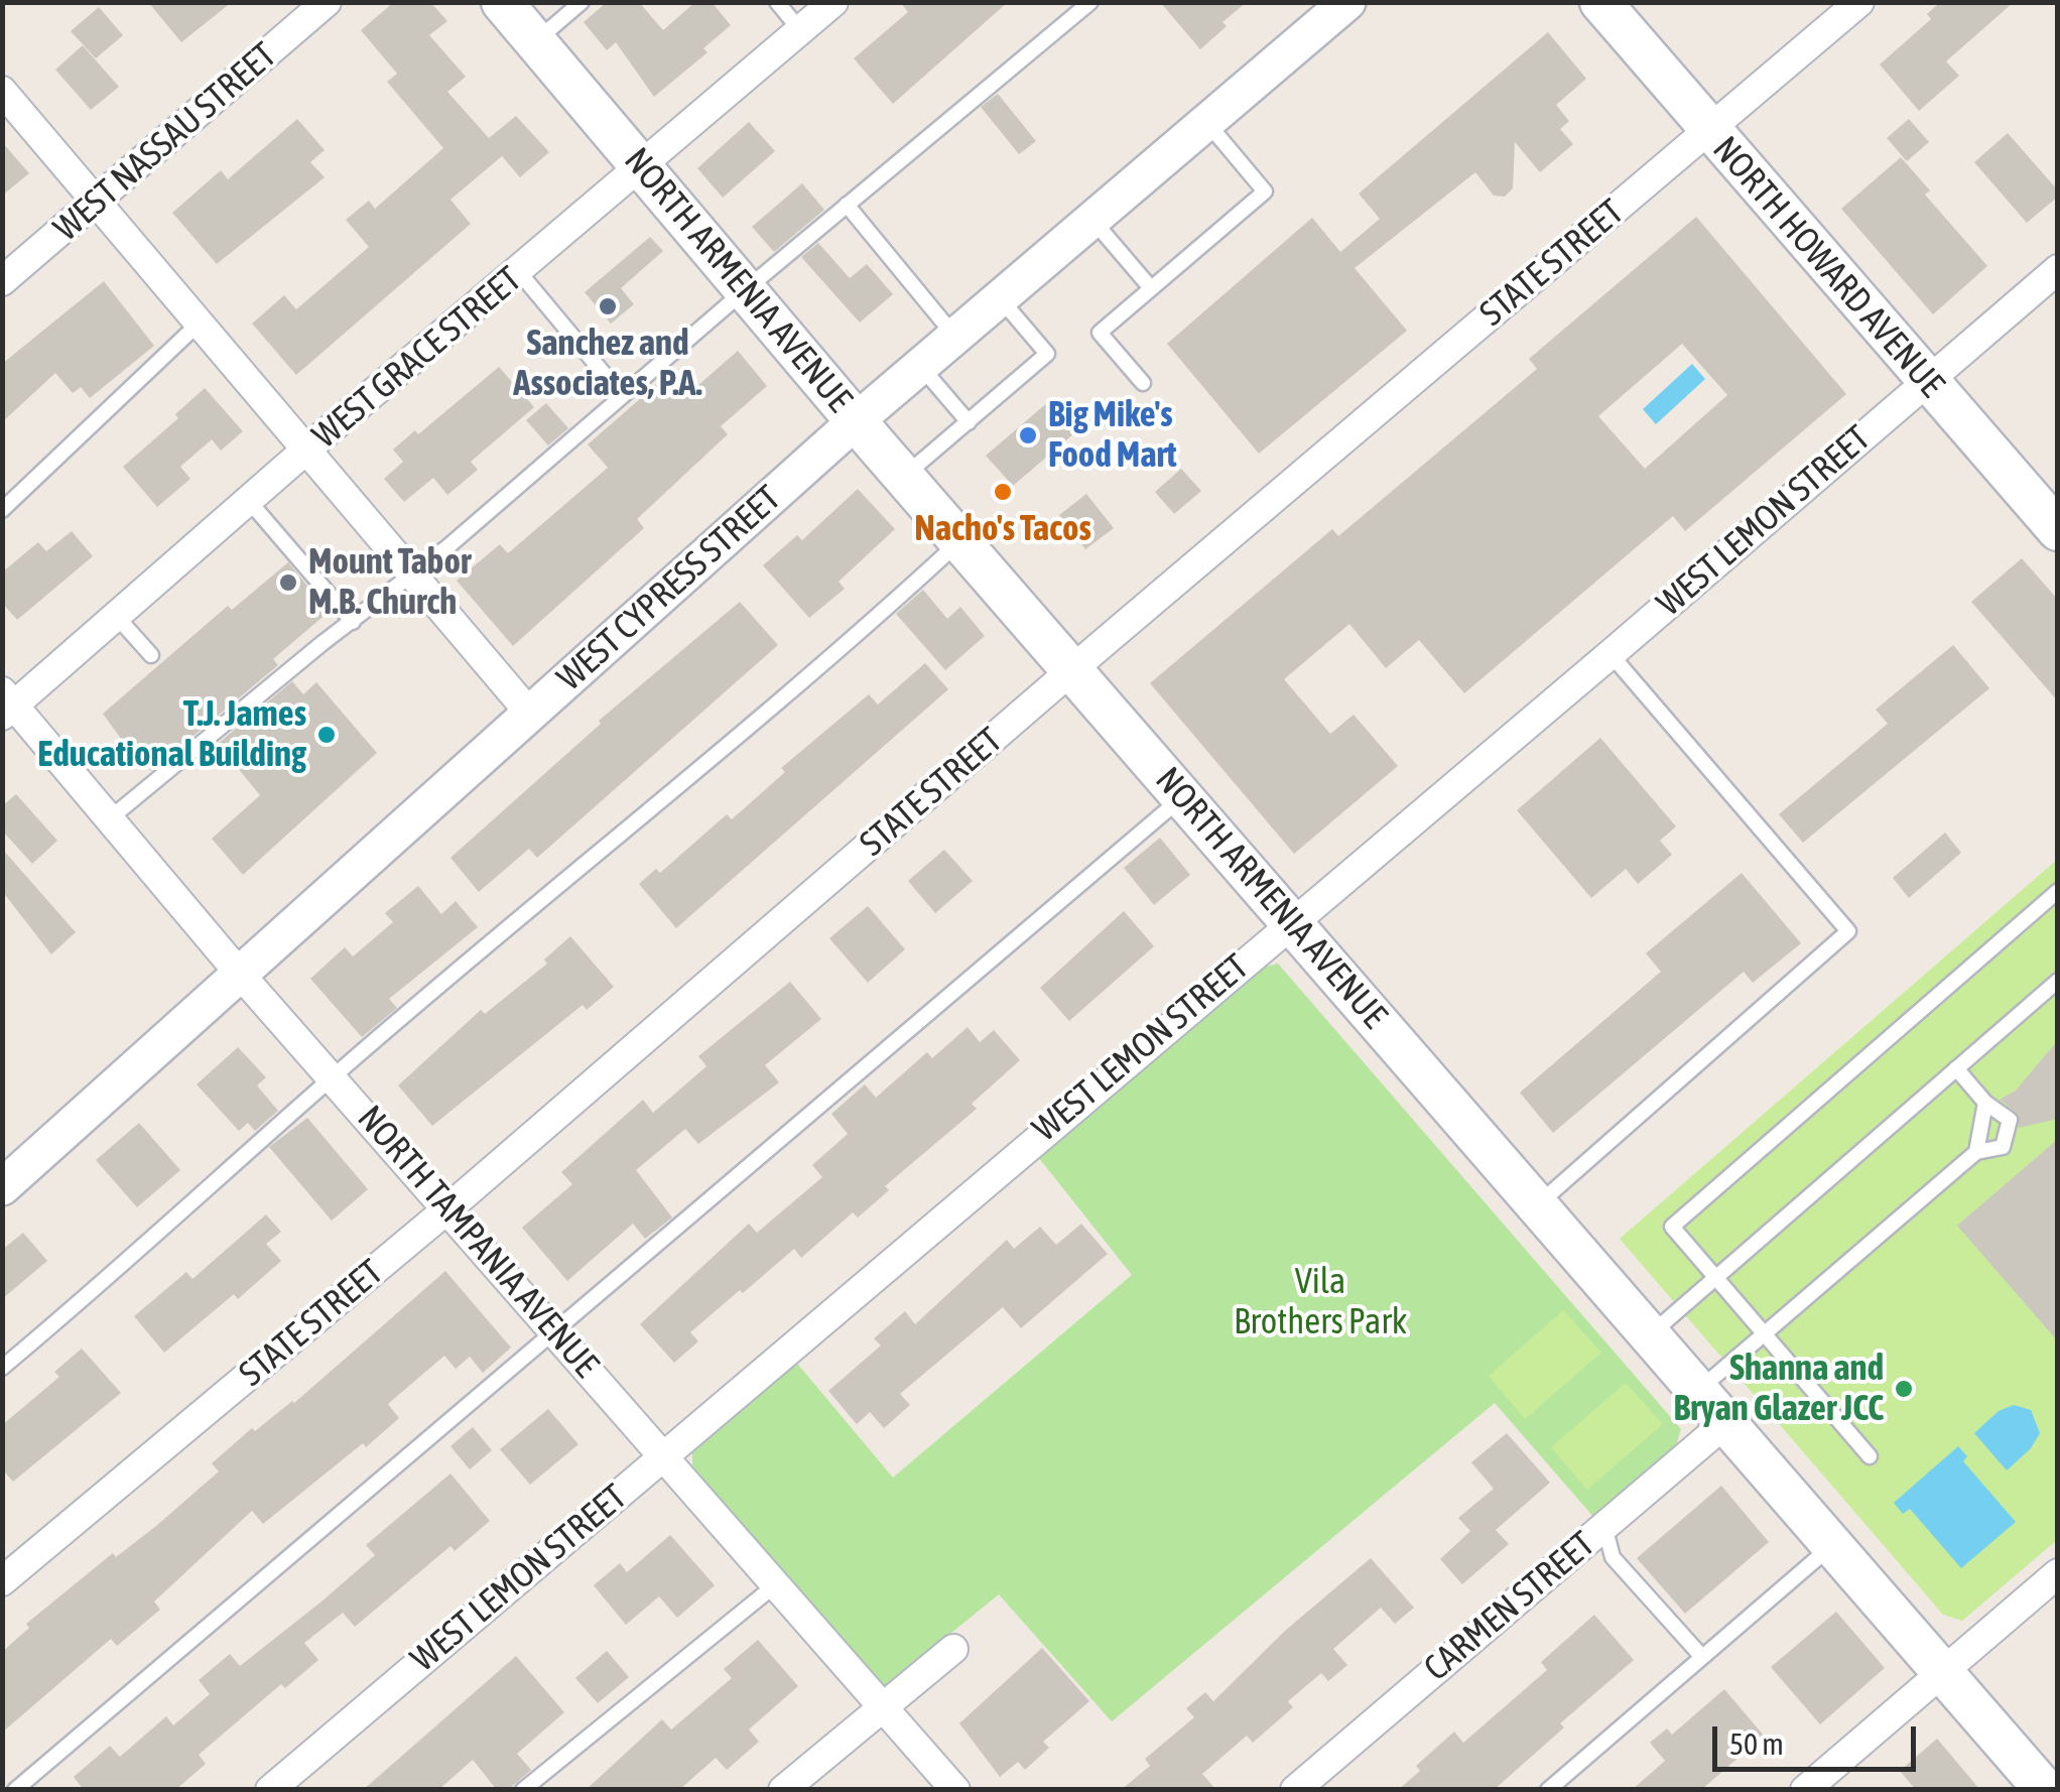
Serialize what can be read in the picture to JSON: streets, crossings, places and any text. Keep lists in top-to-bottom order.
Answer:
{
  "streets": {
    "main road": ["NORTH HOWARD AVENUE", "NORTH ARMENIA AVENUE"],
    "street": [
      "WEST NASSAU STREET",
      "STATE STREET",
      "WEST GRACE STREET",
      "WEST LEMON STREET",
      "WEST CYPRESS STREET",
      "NORTH TAMPANIA AVENUE",
      "CARMEN STREET"
    ]
  },
  "crossings": [
    ["STATE STREET", "NORTH HOWARD AVENUE"],
    ["STATE STREET", "NORTH ARMENIA AVENUE"],
    ["STATE STREET", "NORTH TAMPANIA AVENUE"],
    ["NORTH HOWARD AVENUE", "WEST LEMON STREET"],
    ["NORTH ARMENIA AVENUE", "WEST GRACE STREET"],
    ["NORTH ARMENIA AVENUE", "WEST LEMON STREET"],
    ["NORTH ARMENIA AVENUE", "WEST CYPRESS STREET"],
    ["NORTH ARMENIA AVENUE", "CARMEN STREET"],
    ["WEST GRACE STREET", "NORTH TAMPANIA AVENUE"],
    ["WEST LEMON STREET", "NORTH TAMPANIA AVENUE"],
    ["WEST CYPRESS STREET", "NORTH TAMPANIA AVENUE"]
  ],
  "parks": ["Vila Brothers Park"],
  "places": [
    "Sanchez and Associates, P.A.",
    "Big Mike's Food Mart",
    "Nacho's Tacos",
    "Mount Tabor M.B. Church",
    "T.J. James Educational Building",
    "Shanna and Bryan Glazer JCC"
  ],
  "scale_bar": "50 m"
}
